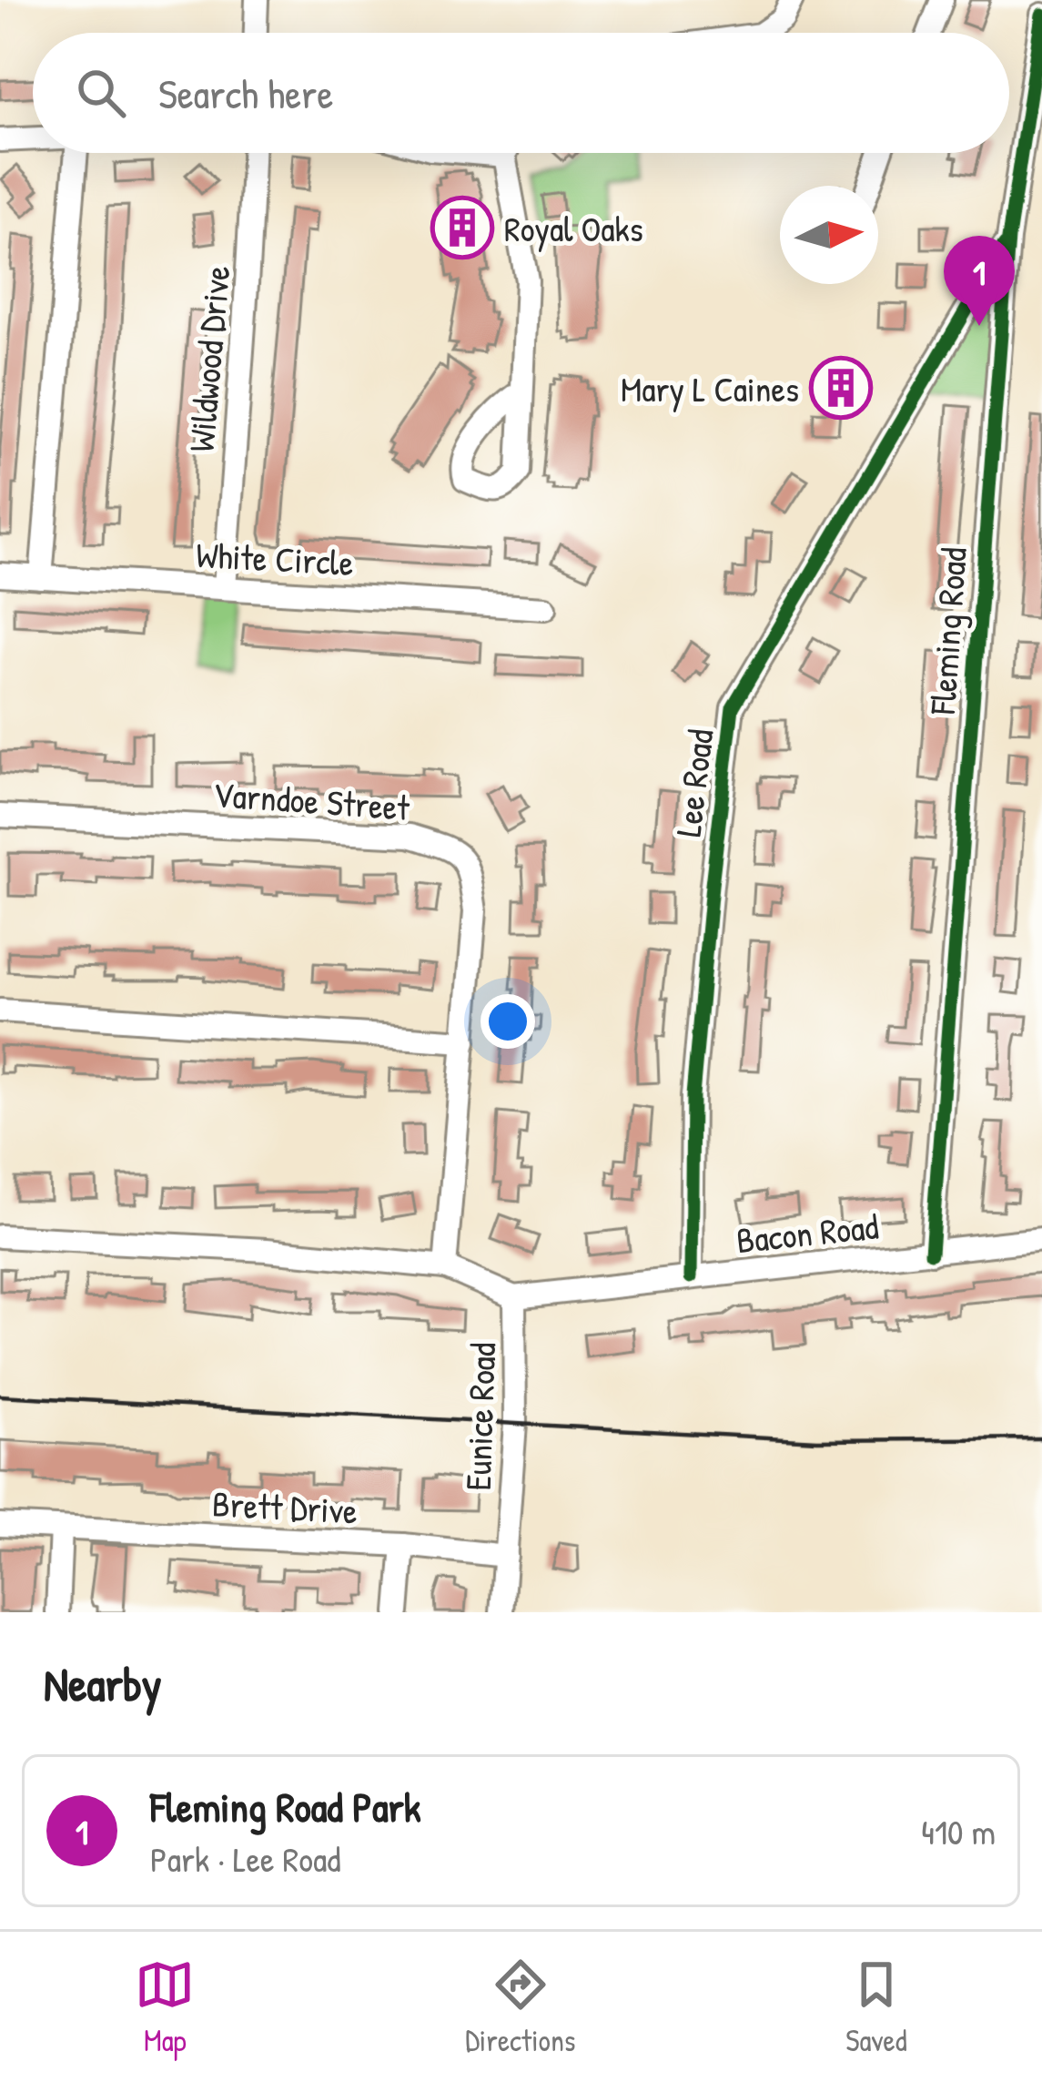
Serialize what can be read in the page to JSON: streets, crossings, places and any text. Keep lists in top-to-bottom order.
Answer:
{
  "streets": {
    "street": [
      "Wildwood Drive",
      "White Circle",
      "Fleming Road",
      "Lee Road",
      "Varndoe Street",
      "Bacon Road",
      "Eunice Road",
      "Brett Drive"
    ]
  },
  "crossings": [
    ["Wildwood Drive", "White Circle"],
    ["Fleming Road", "Lee Road"],
    ["Fleming Road", "Bacon Road"],
    ["Lee Road", "Bacon Road"],
    ["Varndoe Street", "Eunice Road"],
    ["Bacon Road", "Eunice Road"],
    ["Eunice Road", "Brett Drive"]
  ],
  "places": {
    "building": ["Royal Oaks", "Mary L Caines"]
  },
  "north": "right",
  "page": {
    "search": "Search here",
    "pins": "1",
    "heading": "Nearby",
    "list": [
      {
        "mark": "1",
        "name": "Fleming Road Park",
        "note": "Park · Lee Road",
        "value": "410 m"
      }
    ],
    "nav": ["Map", "Directions", "Saved"]
  }
}
